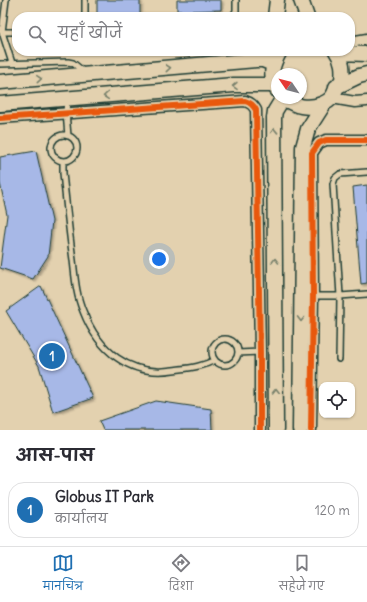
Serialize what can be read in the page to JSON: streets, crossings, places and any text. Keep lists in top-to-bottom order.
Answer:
{
  "north": "top left",
  "page": {
    "search": "यहाँ खोजें",
    "pins": "1",
    "heading": "आस-पास",
    "list": [
      {
        "mark": "1",
        "name": "Globus IT Park",
        "note": "कार्यालय",
        "value": "120 m"
      }
    ],
    "nav": ["मानचित्र", "दिशा", "सहेजे गए"]
  }
}
